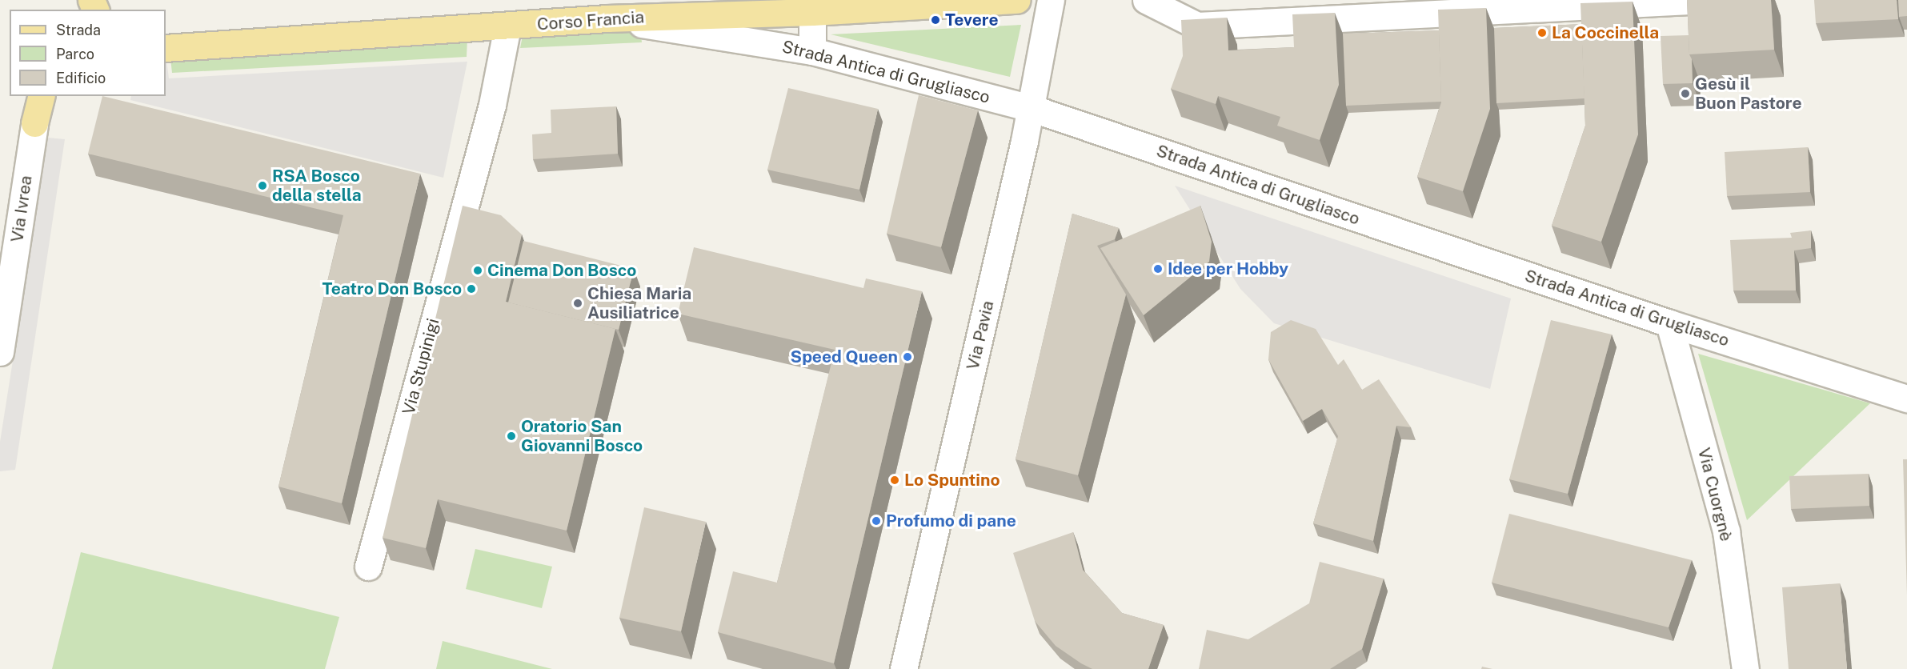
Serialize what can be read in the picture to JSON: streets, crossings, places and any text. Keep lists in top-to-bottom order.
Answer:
{
  "streets": {
    "main road": ["Corso Francia"],
    "street": [
      "Strada Antica di Grugliasco",
      "Via Ivrea",
      "Via Pavia",
      "Via Stupinigi",
      "Via Cuorgnè"
    ]
  },
  "crossings": [
    ["Corso Francia", "Strada Antica di Grugliasco"],
    ["Corso Francia", "Via Stupinigi"],
    ["Strada Antica di Grugliasco", "Via Pavia"],
    ["Strada Antica di Grugliasco", "Via Cuorgnè"]
  ],
  "places": [
    "Tevere",
    "La Coccinella",
    "Gesù il Buon Pastore",
    "RSA Bosco della stella",
    "Idee per Hobby",
    "Cinema Don Bosco",
    "Teatro Don Bosco",
    "Chiesa Maria Ausiliatrice",
    "Speed Queen",
    "Oratorio San Giovanni Bosco",
    "Lo Spuntino",
    "Profumo di pane"
  ],
  "legend": ["Strada", "Parco", "Edificio"]
}
